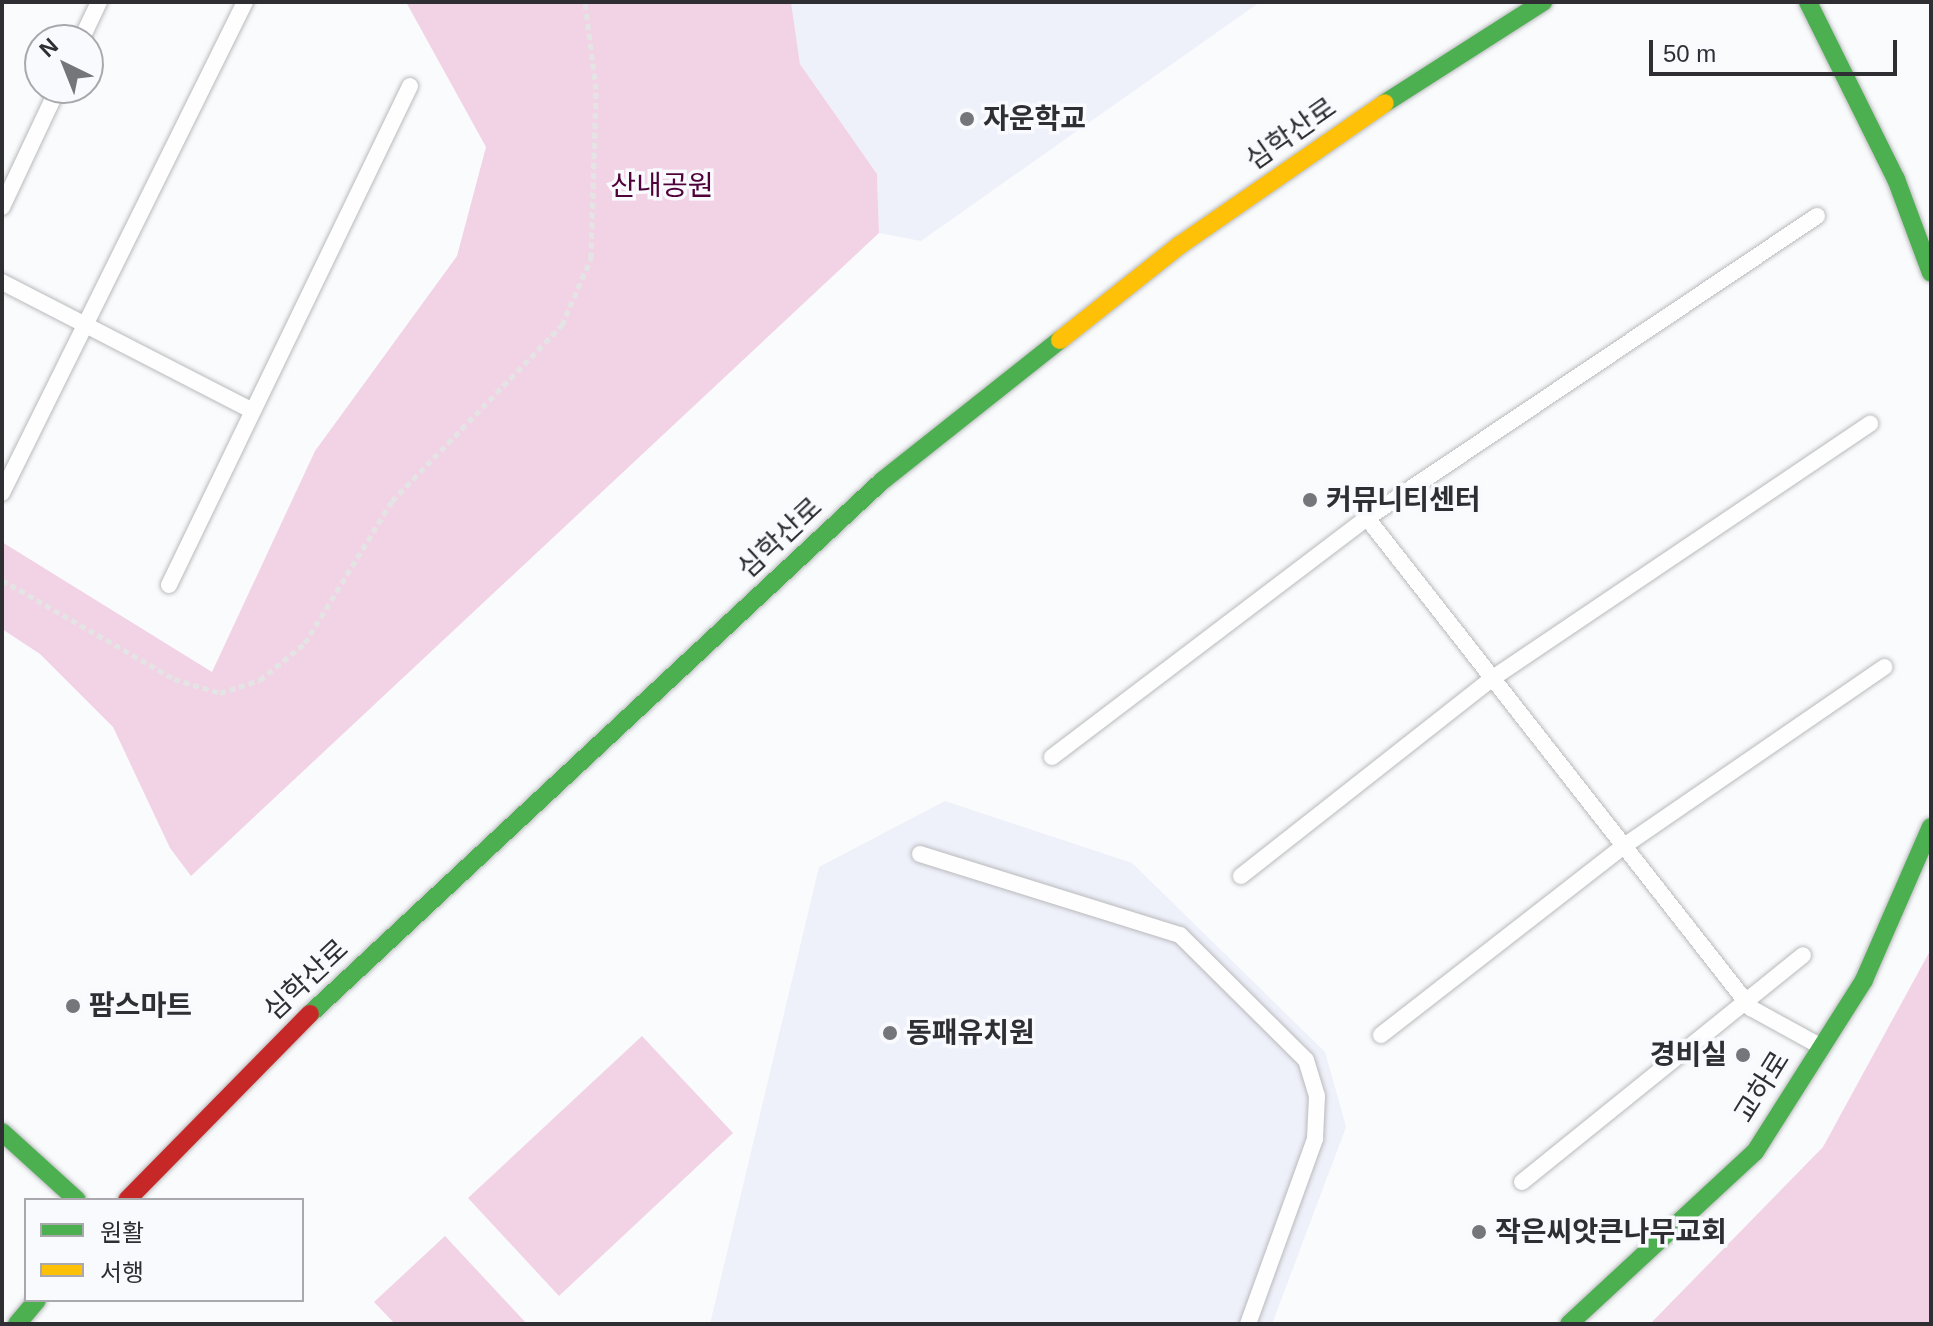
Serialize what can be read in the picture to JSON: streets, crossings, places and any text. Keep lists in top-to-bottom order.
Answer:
{
  "streets": {
    "street": ["심학산로", "교하로"]
  },
  "parks": ["산내공원"],
  "places": [
    "자운학교",
    "커뮤니티센터",
    "팜스마트",
    "동패유치원",
    "경비실",
    "작은씨앗큰나무교회"
  ],
  "legend": ["원활", "서행"],
  "scale_bar": "50 m",
  "north": "top left"
}
